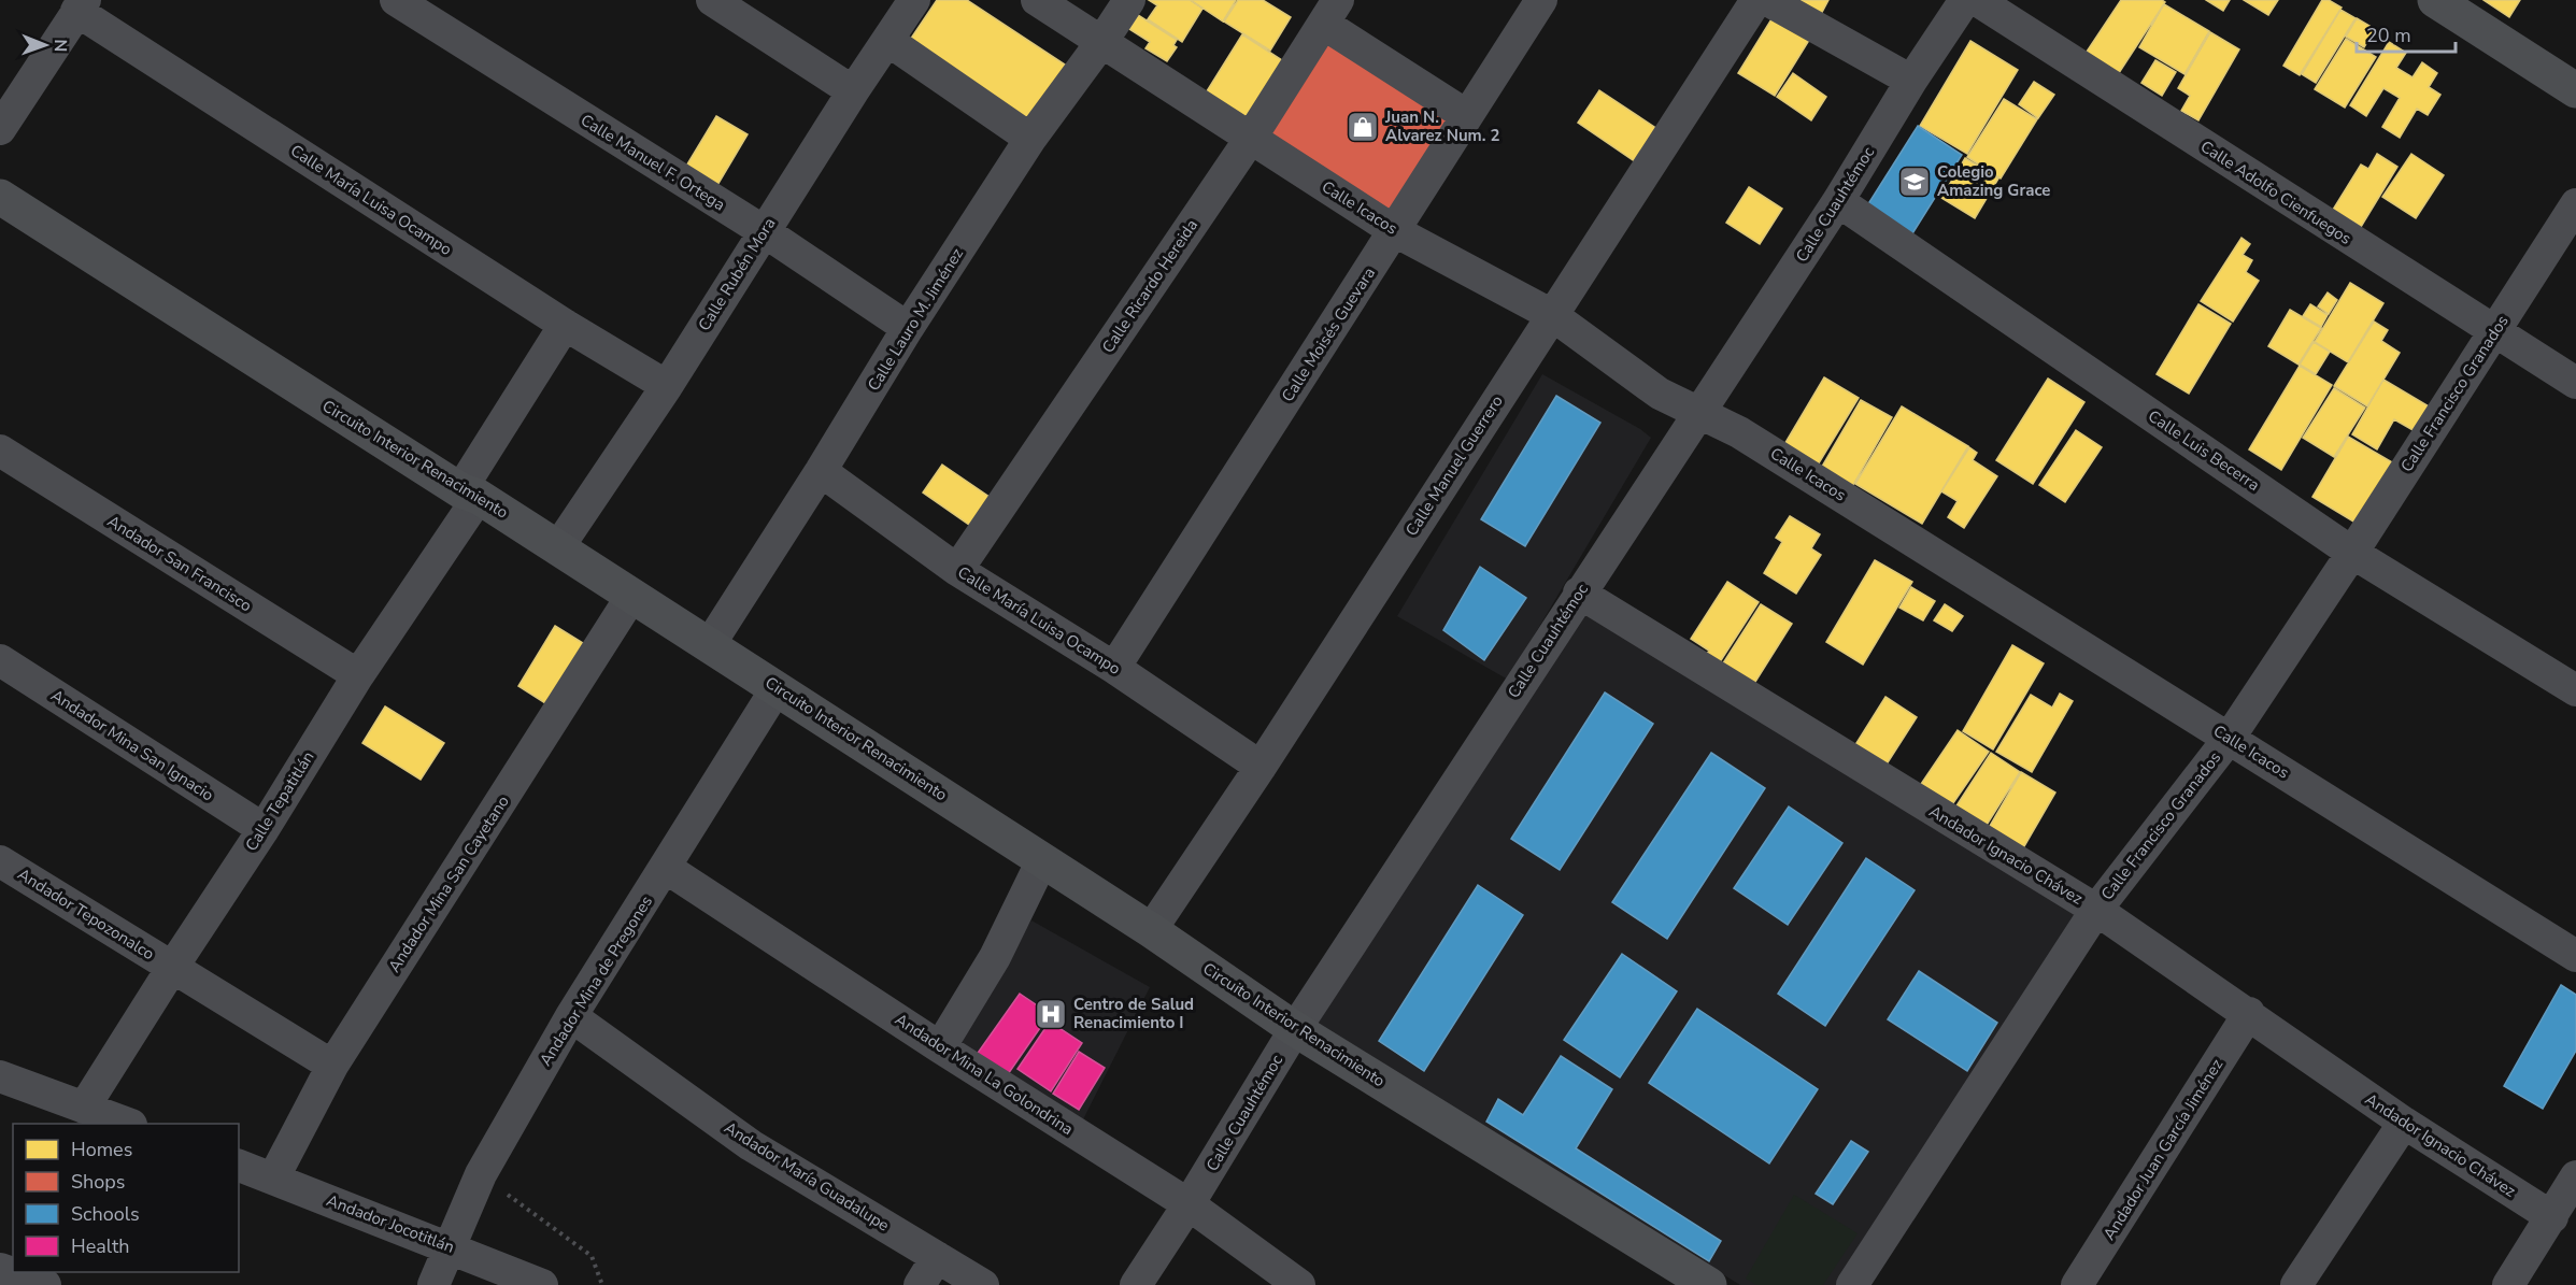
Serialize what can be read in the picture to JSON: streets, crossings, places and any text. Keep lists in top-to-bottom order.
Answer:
{
  "streets": {
    "main road": ["Circuito Interior Renacimiento"],
    "street": [
      "Calle Manuel F. Ortega",
      "Calle Adolfo Cienfuegos",
      "Calle María Luisa Ocampo",
      "Calle Cuauhtémoc",
      "Calle Icacos",
      "Calle Rubén Mora",
      "Calle Ricardo Hereida",
      "Calle Lauro M. Jiménez",
      "Calle Moisés Guevara",
      "Calle Francisco Granados",
      "Calle Luis Becerra",
      "Calle Manuel Guerrero",
      "Andador San Francisco",
      "Andador Mina San Ignacio",
      "Calle Tepatitlán",
      "Andador Ignacio Chávez",
      "Andador Mina San Cayetano",
      "Andador Tepozonalco",
      "Andador Mina de Pregones",
      "Andador Mina La Golondrina",
      "Andador Juan García Jiménez",
      "Andador María Guadalupe",
      "Andador Jocotitlán"
    ]
  },
  "crossings": [
    ["Calle Manuel F. Ortega", "Calle Rubén Mora"],
    ["Calle Manuel F. Ortega", "Calle Lauro M. Jiménez"],
    ["Calle Adolfo Cienfuegos", "Calle Francisco Granados"],
    ["Calle María Luisa Ocampo", "Calle Rubén Mora"],
    ["Calle María Luisa Ocampo", "Calle Ricardo Hereida"],
    ["Calle María Luisa Ocampo", "Calle Lauro M. Jiménez"],
    ["Calle María Luisa Ocampo", "Calle Moisés Guevara"],
    ["Calle María Luisa Ocampo", "Calle Manuel Guerrero"],
    ["Calle María Luisa Ocampo", "Calle Tepatitlán"],
    ["Calle Cuauhtémoc", "Calle Icacos"],
    ["Calle Cuauhtémoc", "Calle Luis Becerra"],
    ["Calle Cuauhtémoc", "Circuito Interior Renacimiento"],
    ["Calle Cuauhtémoc", "Andador Ignacio Chávez"],
    ["Calle Cuauhtémoc", "Andador Mina La Golondrina"],
    ["Calle Icacos", "Calle Ricardo Hereida"],
    ["Calle Icacos", "Calle Lauro M. Jiménez"],
    ["Calle Icacos", "Calle Moisés Guevara"],
    ["Calle Icacos", "Calle Francisco Granados"],
    ["Calle Icacos", "Calle Manuel Guerrero"],
    ["Calle Rubén Mora", "Circuito Interior Renacimiento"],
    ["Calle Lauro M. Jiménez", "Circuito Interior Renacimiento"],
    ["Calle Francisco Granados", "Calle Luis Becerra"],
    ["Calle Francisco Granados", "Andador Ignacio Chávez"],
    ["Circuito Interior Renacimiento", "Calle Manuel Guerrero"],
    ["Circuito Interior Renacimiento", "Calle Tepatitlán"],
    ["Circuito Interior Renacimiento", "Andador Mina San Cayetano"],
    ["Circuito Interior Renacimiento", "Andador Mina de Pregones"],
    ["Andador San Francisco", "Calle Tepatitlán"],
    ["Andador Mina San Ignacio", "Calle Tepatitlán"],
    ["Calle Tepatitlán", "Andador Tepozonalco"],
    ["Andador Ignacio Chávez", "Andador Juan García Jiménez"],
    ["Andador Mina San Cayetano", "Andador Tepozonalco"],
    ["Andador Mina San Cayetano", "Andador Jocotitlán"],
    ["Andador Mina de Pregones", "Andador Mina La Golondrina"],
    ["Andador Mina de Pregones", "Andador María Guadalupe"],
    ["Andador Mina de Pregones", "Andador Jocotitlán"]
  ],
  "places": {
    "shop": ["Juan N. Alvarez Num. 2"],
    "school or university": ["Colegio Amazing Grace"],
    "hospital": ["Centro de Salud Renacimiento I"]
  },
  "legend": [
    "Homes",
    "Shops",
    "Schools",
    "Health"
  ],
  "scale_bar": "20 m",
  "north": "right"
}
